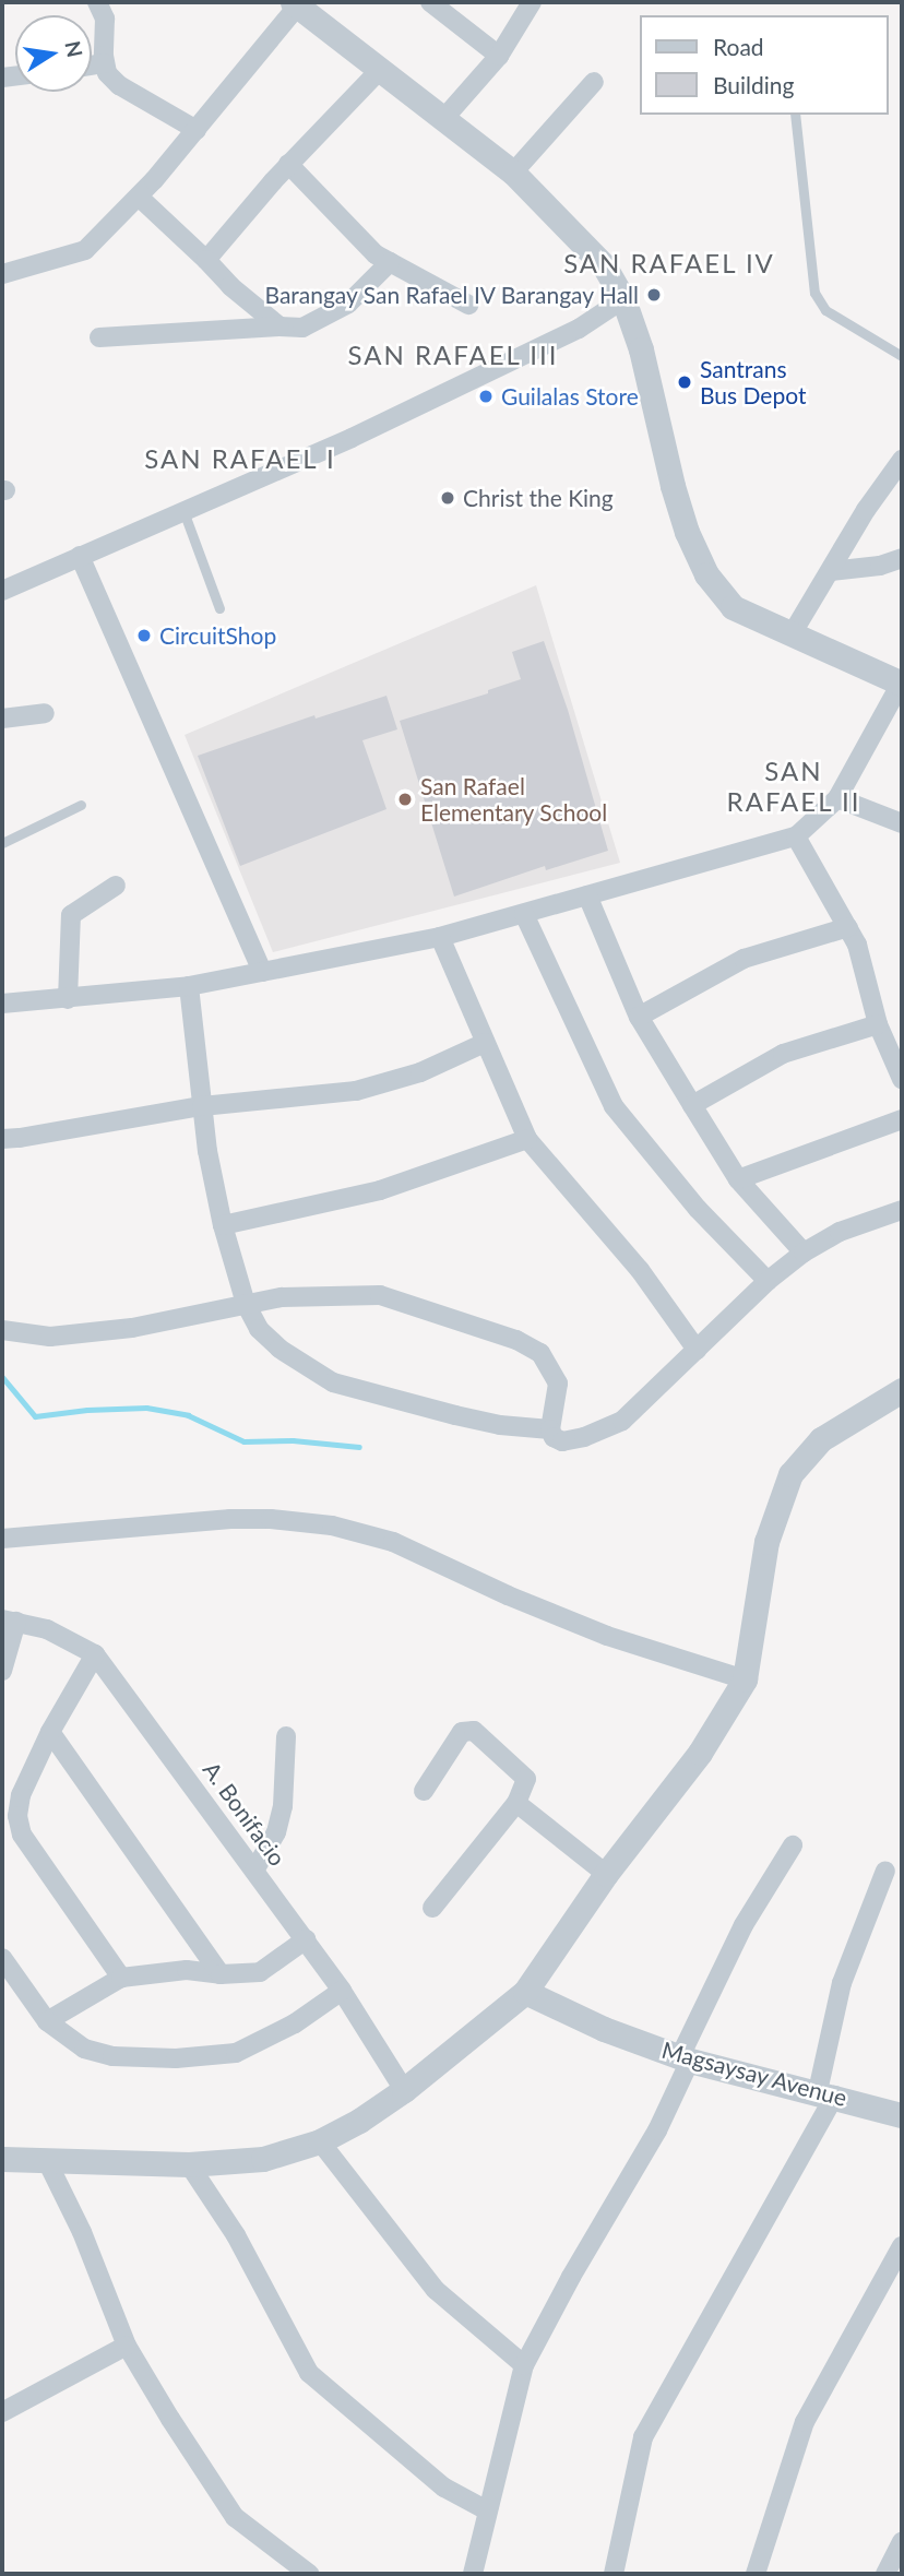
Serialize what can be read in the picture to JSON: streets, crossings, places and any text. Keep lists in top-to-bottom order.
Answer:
{
  "streets": {
    "street": ["A. Bonifacio", "Magsaysay Avenue"]
  },
  "districts": [
    "SAN RAFAEL IV",
    "SAN RAFAEL III",
    "SAN RAFAEL I",
    "SAN RAFAEL II"
  ],
  "places": [
    "Barangay San Rafael IV Barangay Hall",
    "Santrans Bus Depot",
    "Guilalas Store",
    "Christ the King",
    "CircuitShop",
    "San Rafael Elementary School"
  ],
  "legend": ["Road", "Building"],
  "north": "right"
}
